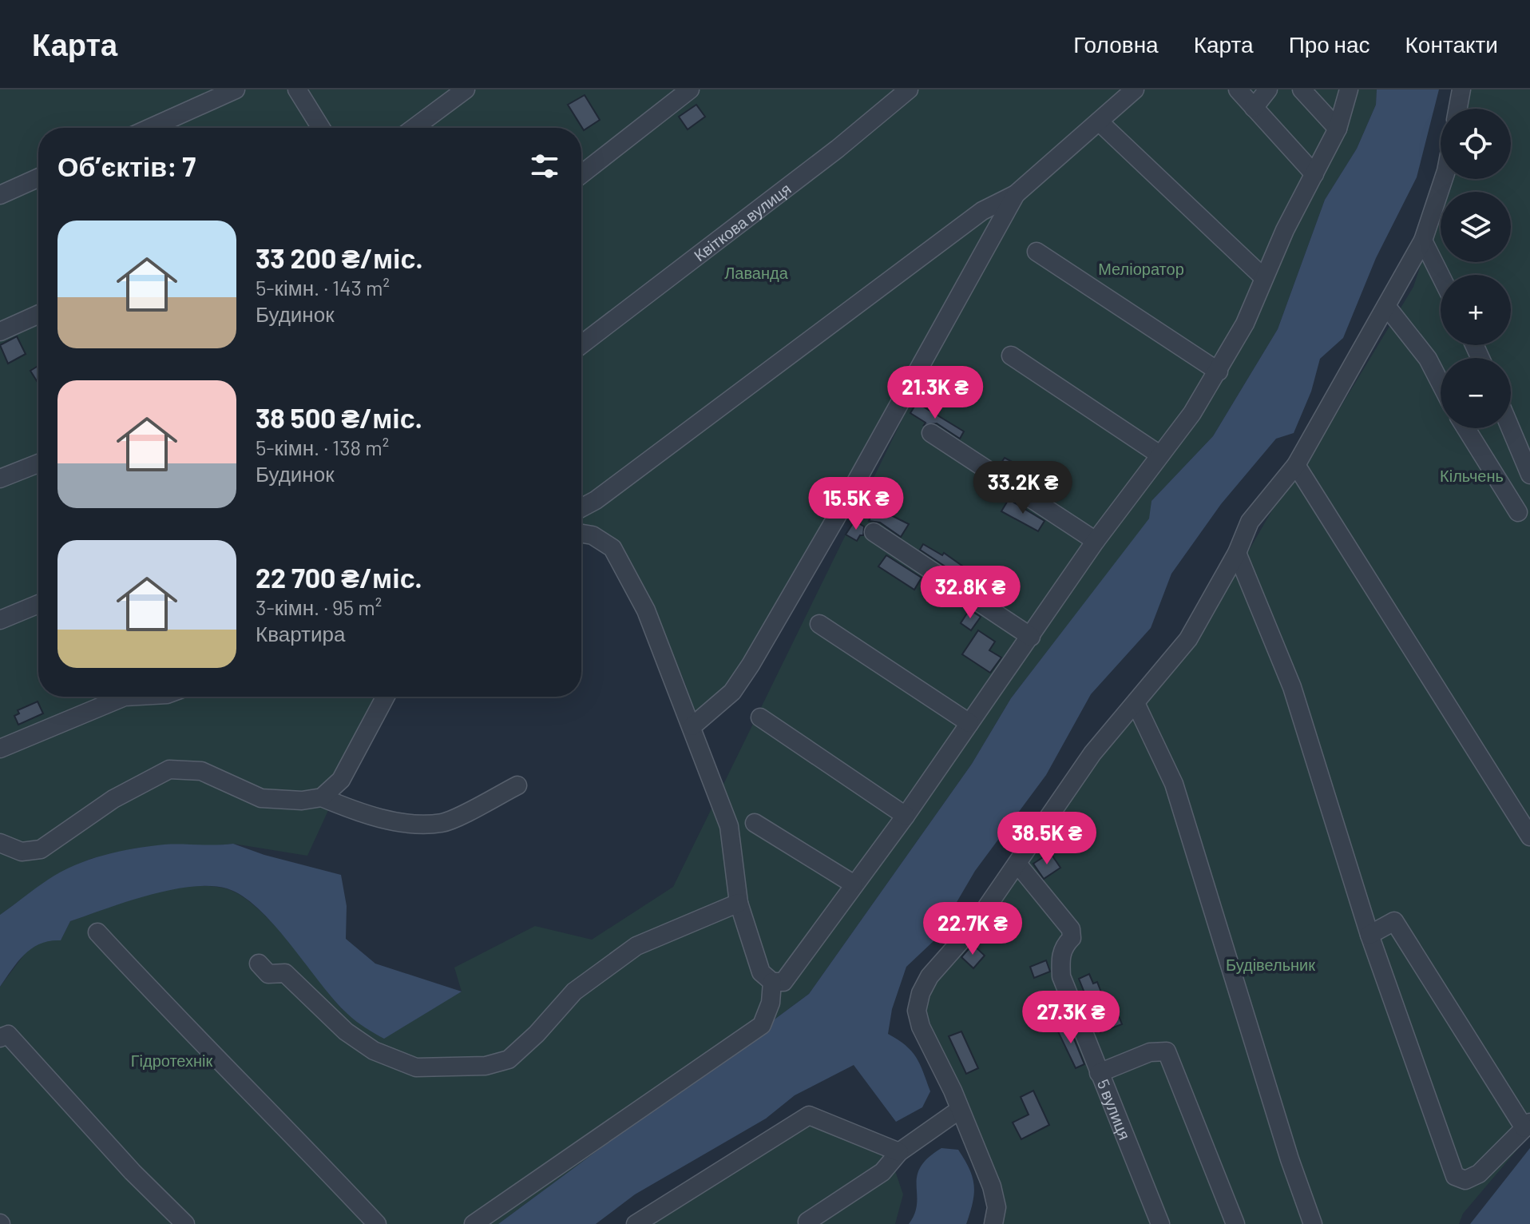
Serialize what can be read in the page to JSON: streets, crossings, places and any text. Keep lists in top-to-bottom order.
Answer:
{
  "streets": {
    "street": ["Квіткова вулиця", "5 вулиця"]
  },
  "parks": [
    "Меліоратор",
    "Лаванда",
    "Кільчень",
    "Будівельник",
    "Гідротехнік"
  ],
  "page": {
    "header": "Карта",
    "nav": [
      "Головна",
      "Карта",
      "Про нас",
      "Контакти"
    ],
    "map_buttons": ["+", "−"],
    "heading": "Об’єктів: 7",
    "list": [
      {
        "name": "33 200 ₴/міс.",
        "note": "5-кімн. · 143 m² · Будинок"
      },
      {
        "name": "38 500 ₴/міс.",
        "note": "5-кімн. · 138 m² · Будинок"
      },
      {
        "name": "22 700 ₴/міс.",
        "note": "3-кімн. · 95 m² · Квартира"
      }
    ],
    "price": [
      "21.3K ₴",
      "33.2K ₴",
      "15.5K ₴",
      "32.8K ₴",
      "38.5K ₴",
      "22.7K ₴",
      "27.3K ₴"
    ]
  }
}
